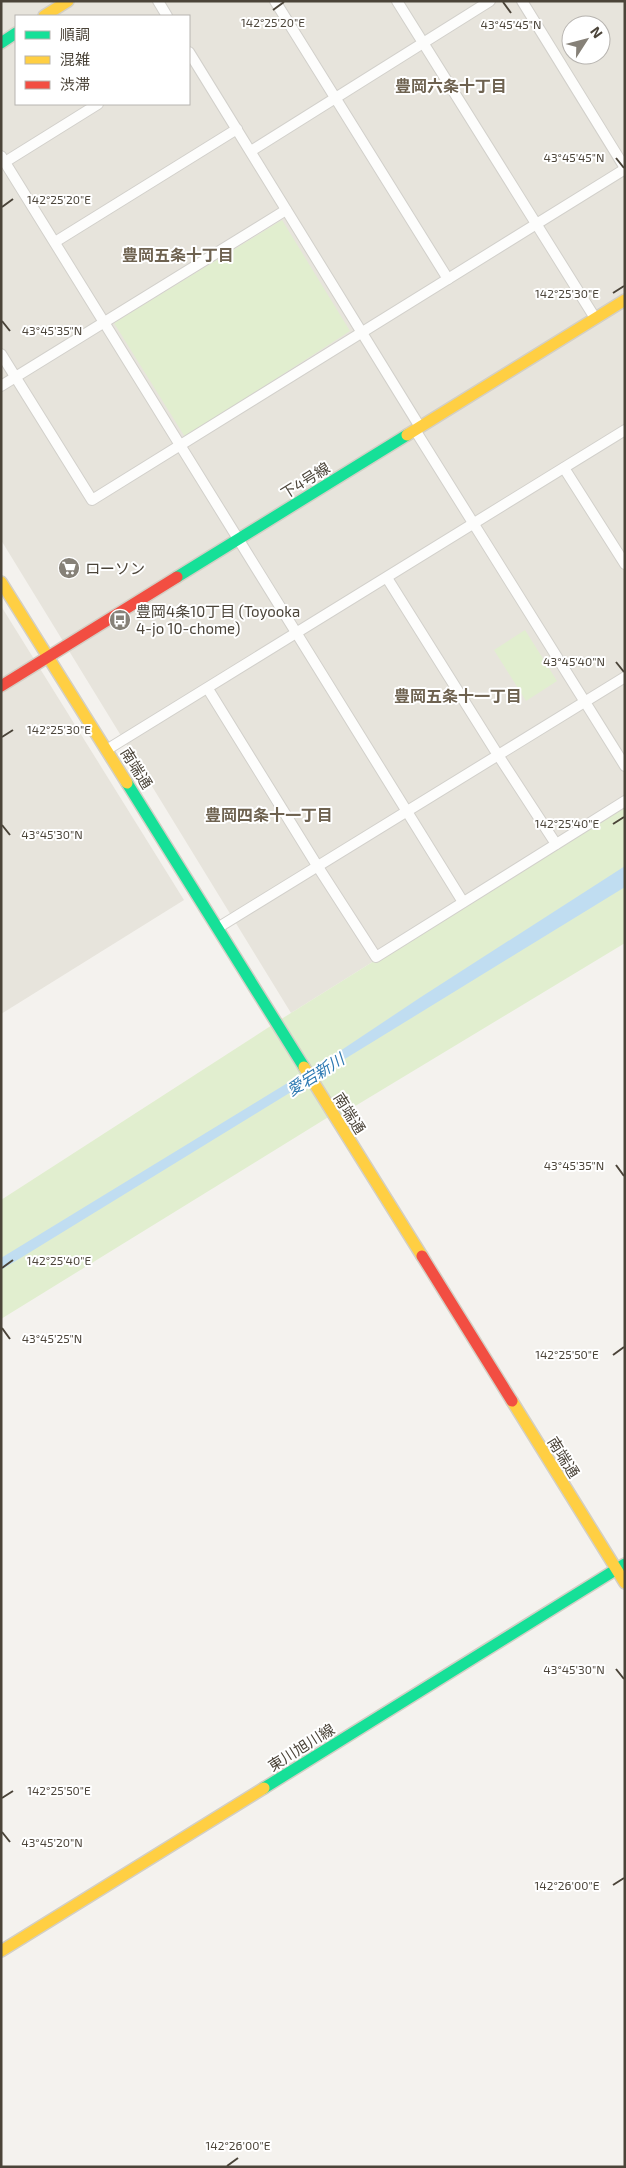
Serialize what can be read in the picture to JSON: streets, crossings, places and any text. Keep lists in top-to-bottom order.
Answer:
{
  "streets": {
    "main road": ["下4号線", "南端通", "東川旭川線"]
  },
  "crossings": [
    ["下4号線", "南端通"],
    ["南端通", "東川旭川線"]
  ],
  "districts": [
    "豊岡六条十丁目",
    "豊岡五条十丁目",
    "豊岡五条十一丁目",
    "豊岡四条十一丁目"
  ],
  "water": ["愛宕新川"],
  "places": {
    "supermarket": ["ローソン"],
    "bus stop": ["豊岡4条10丁目 (Toyooka 4-jo 10-chome)"]
  },
  "legend": ["順調", "混雑", "渋滞"],
  "north": "top right",
  "coordinates": [
    "142°25'20\"E",
    "43°45'45\"N",
    "142°25'30\"E",
    "43°45'35\"N",
    "43°45'40\"N",
    "142°25'40\"E",
    "43°45'30\"N",
    "43°45'25\"N",
    "142°25'50\"E",
    "43°45'20\"N",
    "142°26'00\"E"
  ]
}
